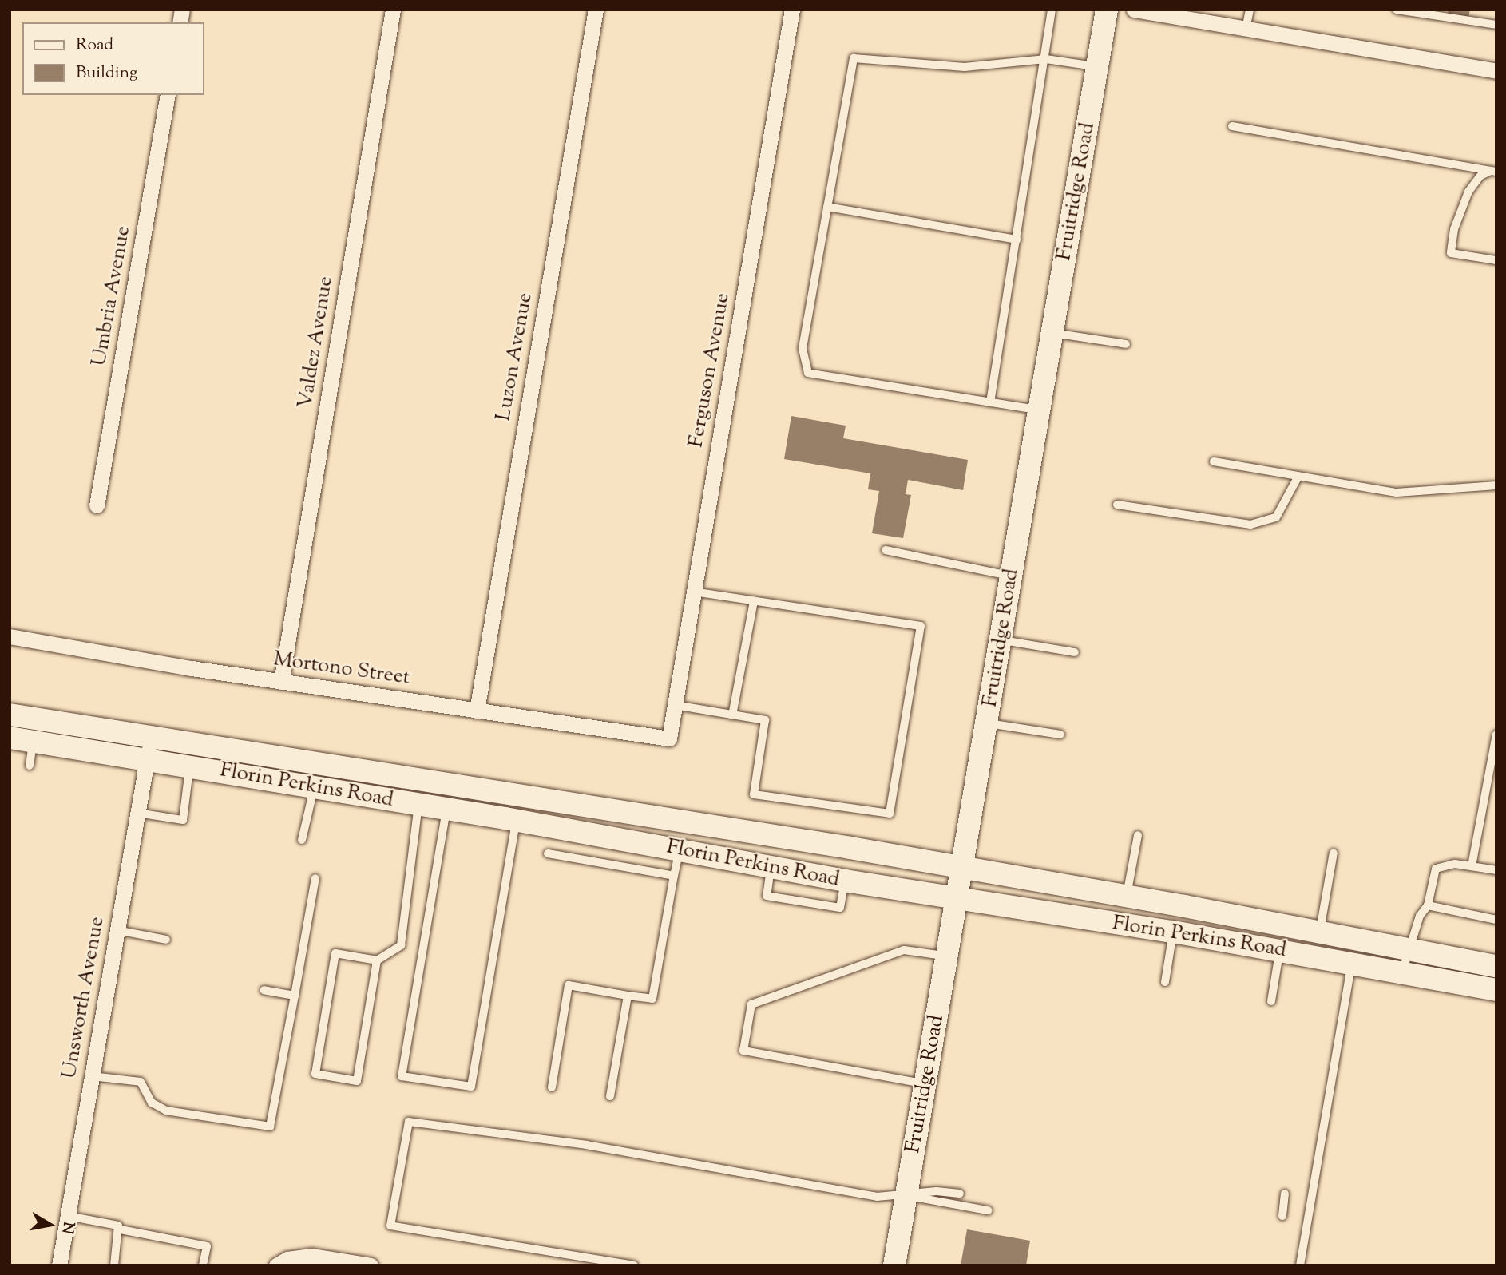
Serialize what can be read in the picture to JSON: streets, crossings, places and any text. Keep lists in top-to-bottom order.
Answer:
{
  "streets": {
    "main road": ["Fruitridge Road", "Florin Perkins Road"],
    "street": [
      "Umbria Avenue",
      "Valdez Avenue",
      "Luzon Avenue",
      "Ferguson Avenue",
      "Mortono Street",
      "Unsworth Avenue"
    ]
  },
  "crossings": [
    ["Fruitridge Road", "Florin Perkins Road"],
    ["Valdez Avenue", "Mortono Street"],
    ["Luzon Avenue", "Mortono Street"],
    ["Ferguson Avenue", "Mortono Street"],
    ["Florin Perkins Road", "Unsworth Avenue"]
  ],
  "legend": ["Road", "Building"],
  "north": "right"
}
